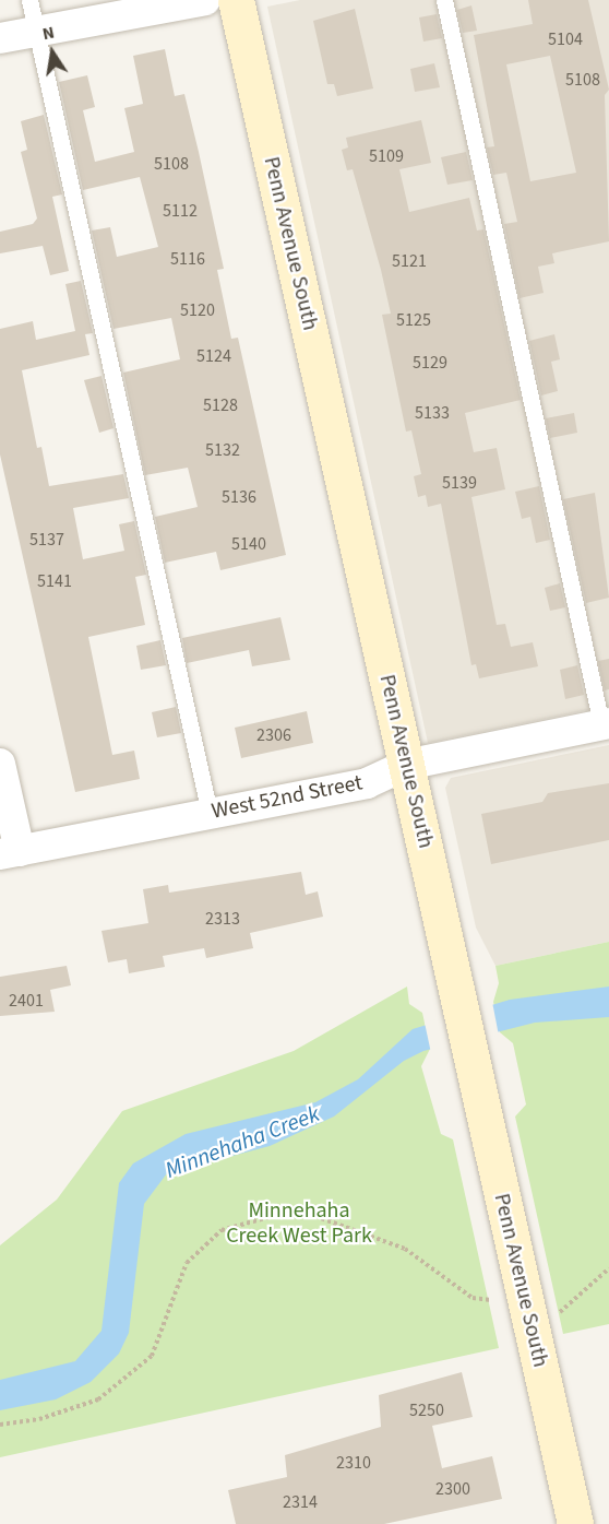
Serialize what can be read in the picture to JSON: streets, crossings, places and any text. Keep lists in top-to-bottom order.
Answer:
{
  "streets": {
    "main road": ["Penn Avenue South"],
    "street": ["West 52nd Street"]
  },
  "crossings": [
    ["Penn Avenue South", "West 52nd Street"]
  ],
  "water": ["Minnehaha Creek"],
  "parks": ["Minnehaha Creek West Park"],
  "house_numbers": [
    "5104",
    "5108",
    "5109",
    "5108",
    "5112",
    "5116",
    "5121",
    "5120",
    "5125",
    "5124",
    "5129",
    "5128",
    "5133",
    "5132",
    "5139",
    "5136",
    "5137",
    "5140",
    "5141",
    "2306",
    "2313",
    "2401",
    "5250",
    "2310",
    "2300",
    "2314"
  ],
  "north": "top"
}
